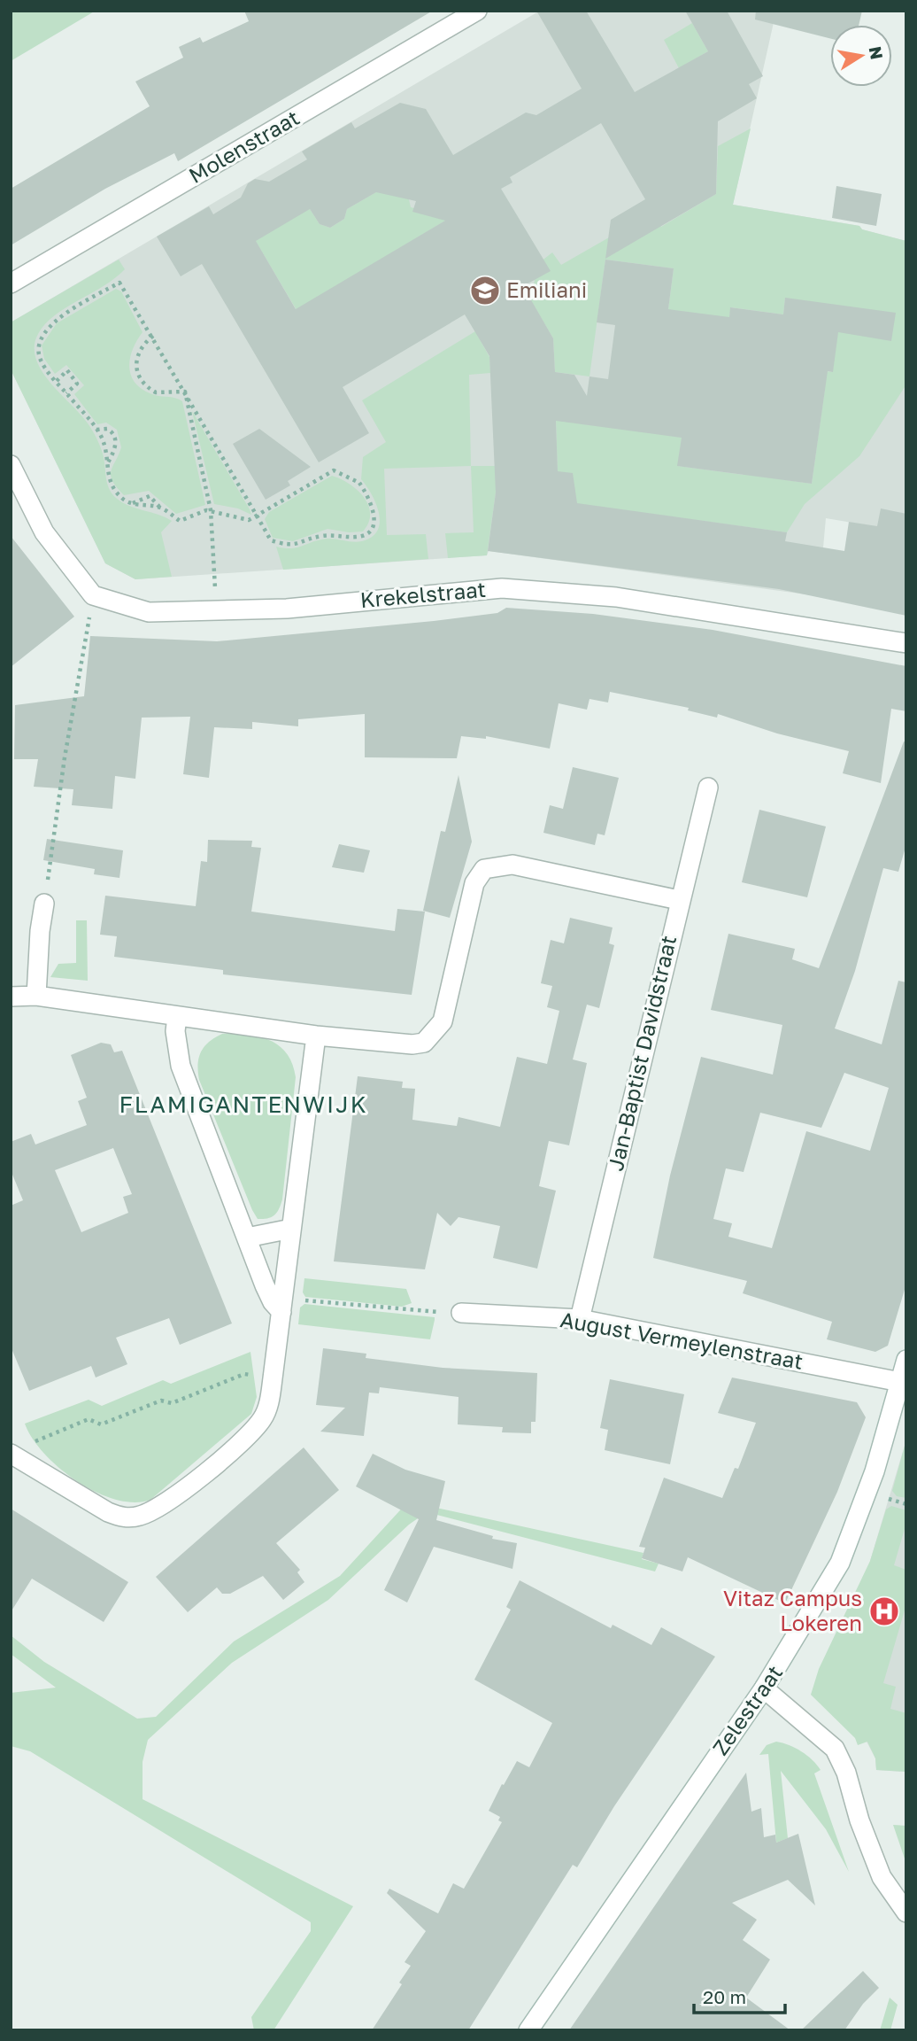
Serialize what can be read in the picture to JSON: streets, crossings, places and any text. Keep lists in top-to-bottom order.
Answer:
{
  "streets": {
    "street": [
      "Molenstraat",
      "Krekelstraat",
      "Jan-Baptist Davidstraat",
      "August Vermeylenstraat",
      "Zelestraat"
    ]
  },
  "crossings": [
    ["Jan-Baptist Davidstraat", "August Vermeylenstraat"],
    ["August Vermeylenstraat", "Zelestraat"]
  ],
  "districts": ["FLAMIGANTENWIJK"],
  "places": {
    "school or university": ["Emiliani"],
    "hospital": ["Vitaz Campus Lokeren"]
  },
  "scale_bar": "20 m",
  "north": "right"
}
